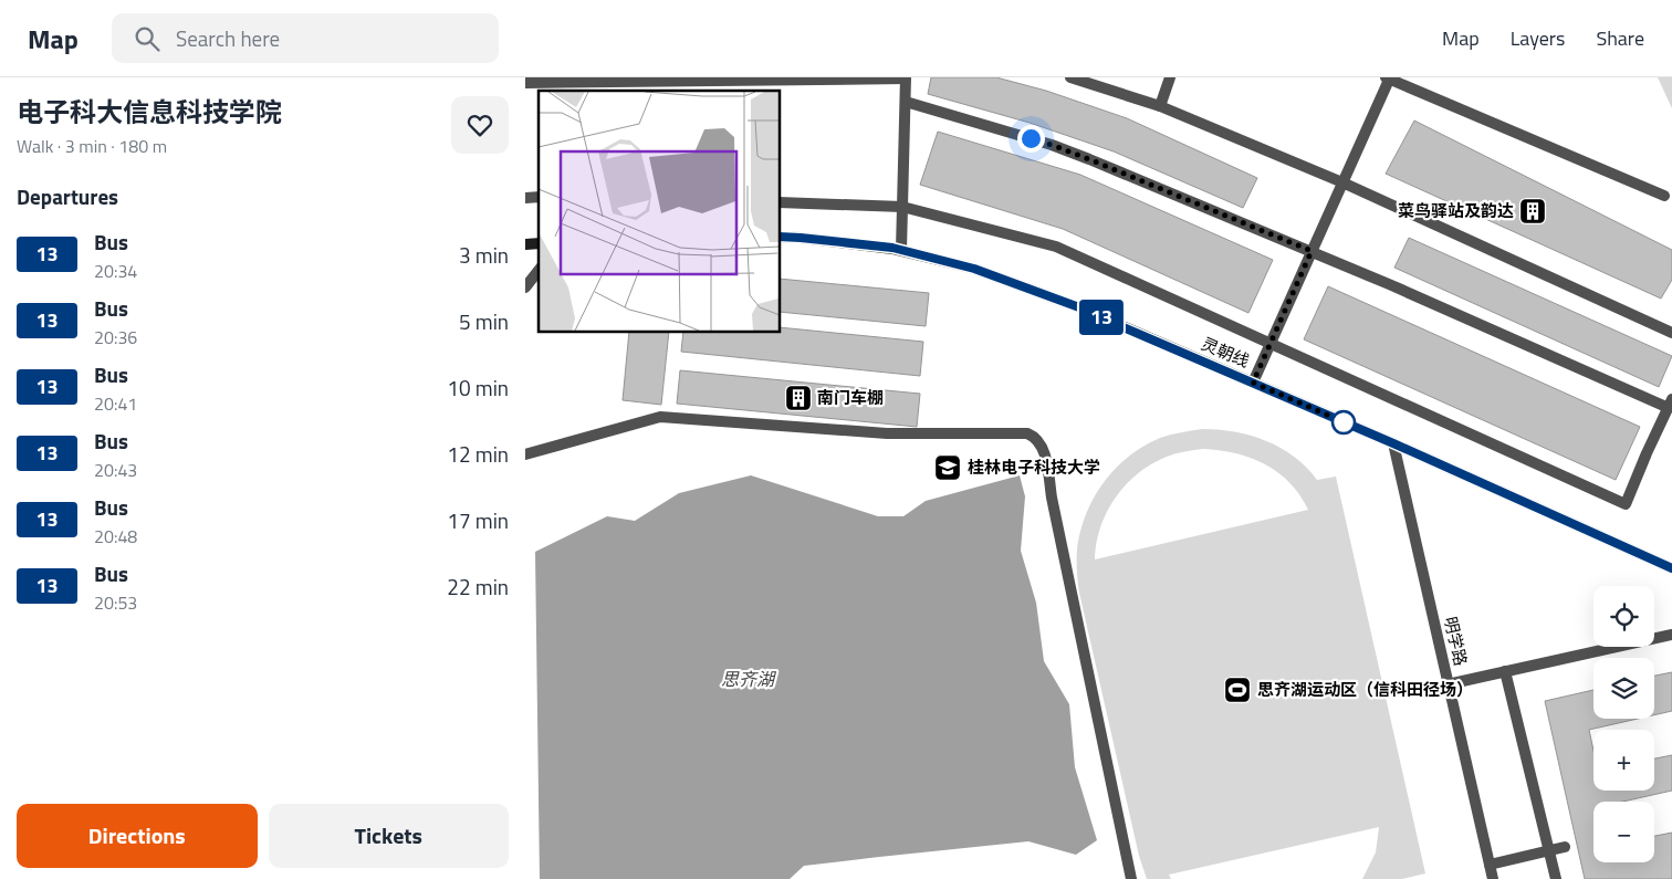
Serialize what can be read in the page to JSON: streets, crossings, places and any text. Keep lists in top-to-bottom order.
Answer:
{
  "streets": {
    "main road": ["灵朝线"],
    "street": ["明学路"]
  },
  "crossings": [
    ["灵朝线", "明学路"]
  ],
  "water": ["思齐湖"],
  "places": {
    "building": ["菜鸟驿站及韵达", "南门车棚"],
    "school or university": ["桂林电子科技大学"],
    "sports": ["思齐湖运动区（信科田径场）"]
  },
  "lines": ["bus line 13"],
  "page": {
    "header": "Map",
    "search": "Search here",
    "nav": ["Map", "Layers", "Share"],
    "heading": [
      ["电子科大信息科技学院", "Walk · 3 min · 180 m"],
      "Departures"
    ],
    "on_map": "13",
    "list": [
      {
        "mark": "13",
        "name": "Bus",
        "note": "20:34",
        "value": "3 min"
      },
      {
        "mark": "13",
        "name": "Bus",
        "note": "20:36",
        "value": "5 min"
      },
      {
        "mark": "13",
        "name": "Bus",
        "note": "20:41",
        "value": "10 min"
      },
      {
        "mark": "13",
        "name": "Bus",
        "note": "20:43",
        "value": "12 min"
      },
      {
        "mark": "13",
        "name": "Bus",
        "note": "20:48",
        "value": "17 min"
      },
      {
        "mark": "13",
        "name": "Bus",
        "note": "20:53",
        "value": "22 min"
      }
    ],
    "map_buttons": ["+", "−"],
    "buttons": ["Directions", "Tickets"]
  }
}
